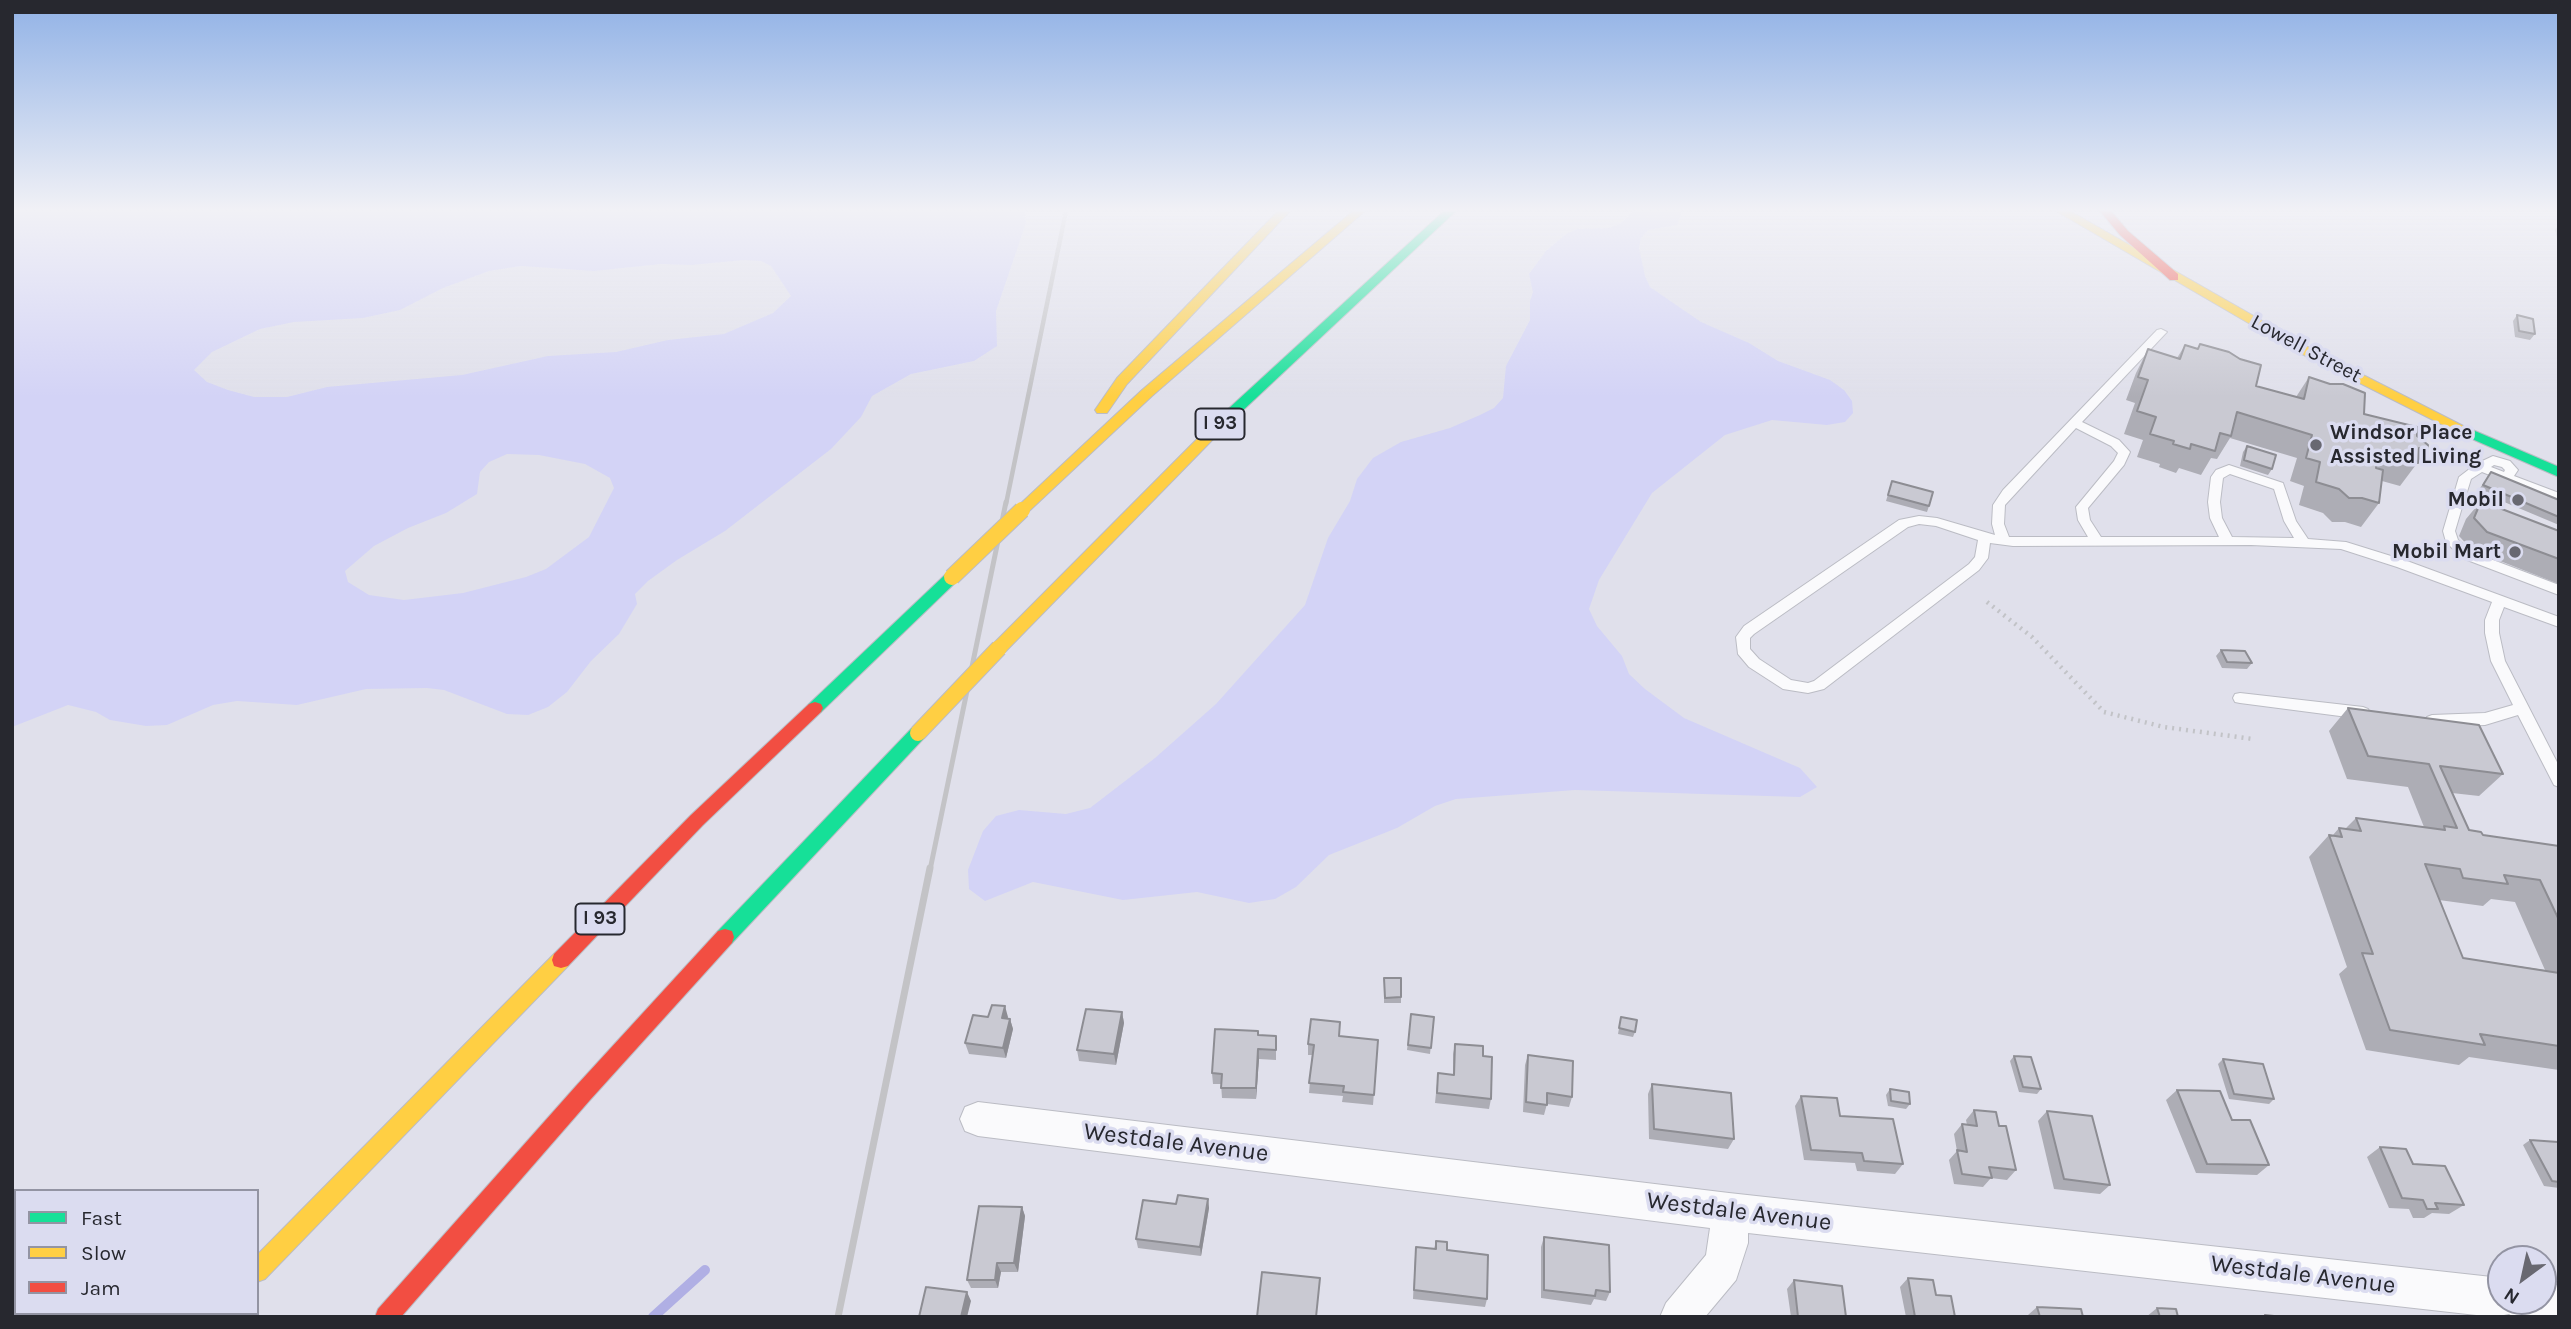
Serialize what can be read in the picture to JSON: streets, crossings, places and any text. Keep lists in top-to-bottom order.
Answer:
{
  "streets": {
    "main road": ["Lowell Street", "I 93"],
    "street": ["Westdale Avenue"]
  },
  "places": ["Windsor Place Assisted Living", "Mobil", "Mobil Mart"],
  "legend": ["Fast", "Slow", "Jam"],
  "north": "bottom left"
}
